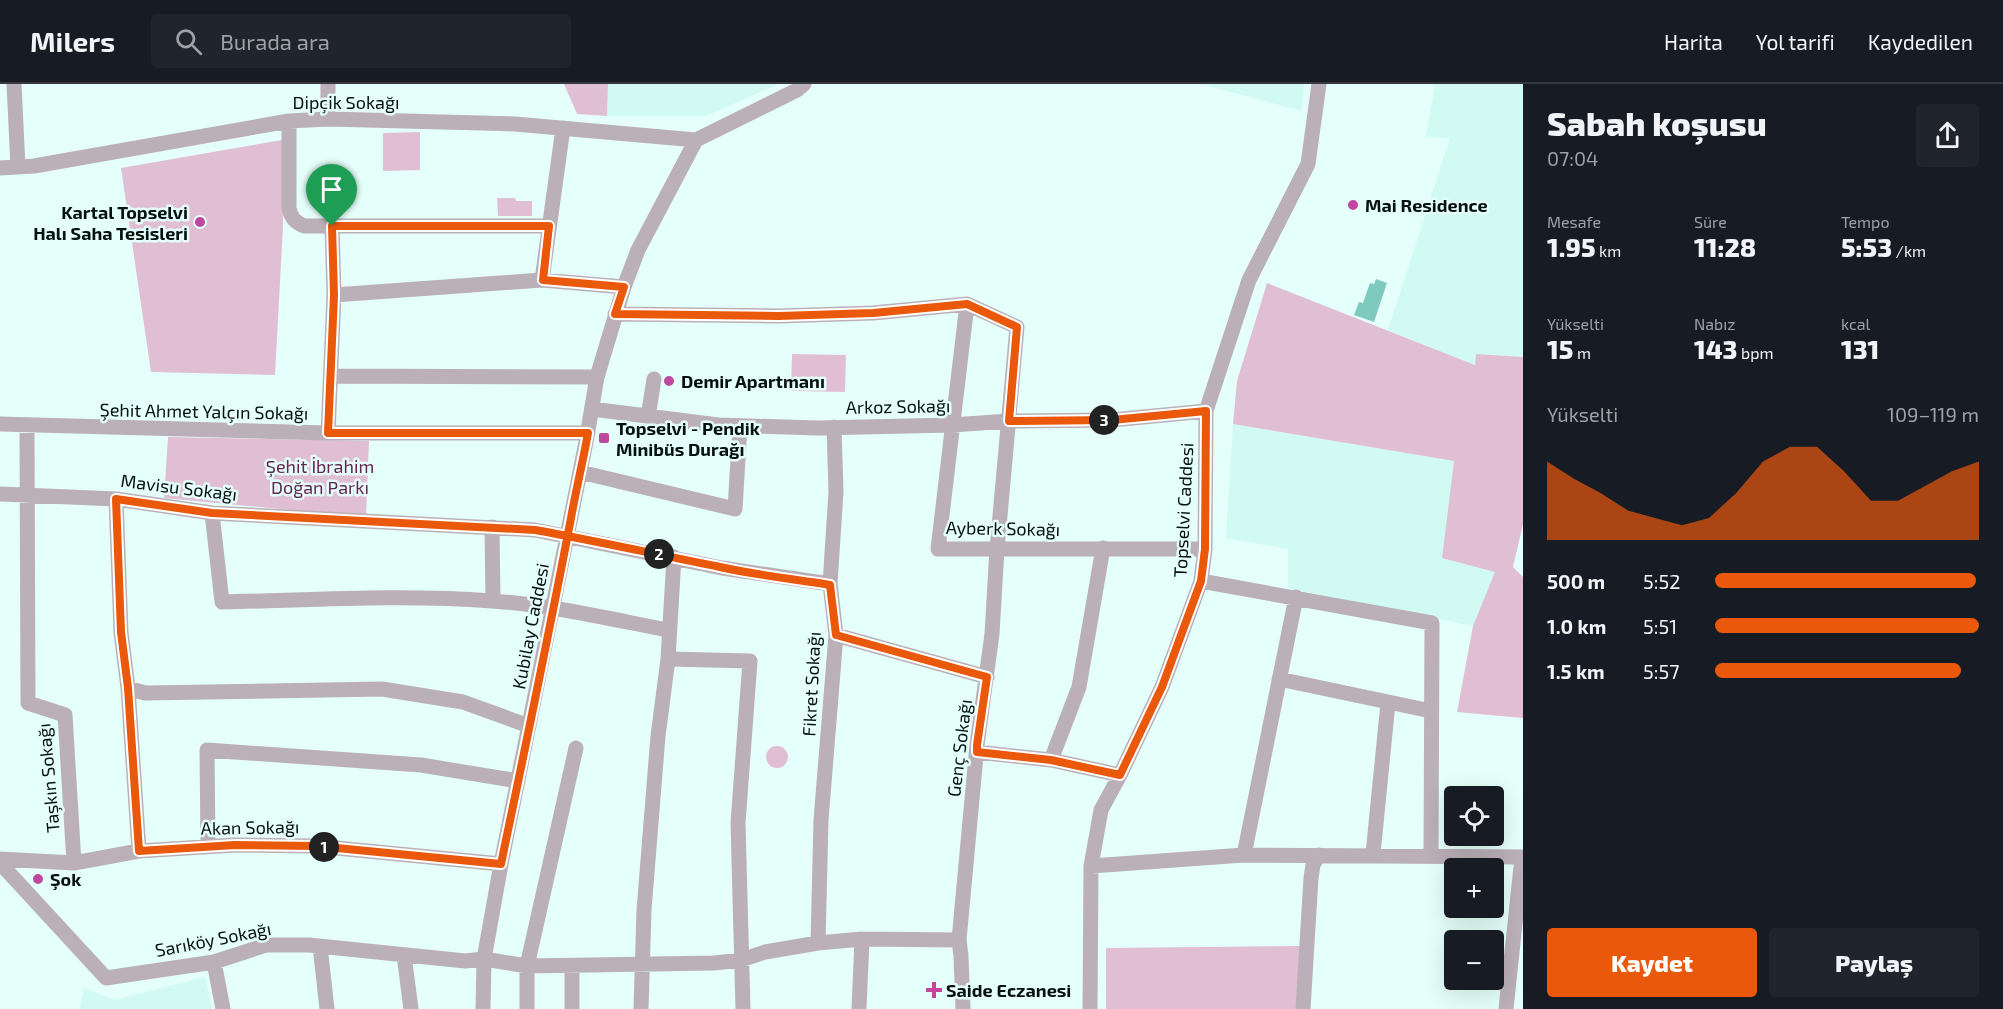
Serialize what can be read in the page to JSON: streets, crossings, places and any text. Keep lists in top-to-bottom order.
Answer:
{
  "streets": {
    "street": [
      "Dipçik Sokağı",
      "Arkoz Sokağı",
      "Şehit Ahmet Yalçın Sokağı",
      "Mavisu Sokağı",
      "Topselvi Caddesi",
      "Ayberk Sokağı",
      "Kubilay Caddesi",
      "Fikret Sokağı",
      "Genç Sokağı",
      "Taşkın Sokağı",
      "Akan Sokağı",
      "Sarıköy Sokağı"
    ]
  },
  "crossings": [
    ["Dipçik Sokağı", "Kubilay Caddesi"],
    ["Arkoz Sokağı", "Topselvi Caddesi"],
    ["Arkoz Sokağı", "Ayberk Sokağı"],
    ["Arkoz Sokağı", "Kubilay Caddesi"],
    ["Arkoz Sokağı", "Fikret Sokağı"],
    ["Arkoz Sokağı", "Genç Sokağı"],
    ["Şehit Ahmet Yalçın Sokağı", "Kubilay Caddesi"],
    ["Şehit Ahmet Yalçın Sokağı", "Taşkın Sokağı"],
    ["Mavisu Sokağı", "Kubilay Caddesi"],
    ["Mavisu Sokağı", "Fikret Sokağı"],
    ["Mavisu Sokağı", "Taşkın Sokağı"],
    ["Topselvi Caddesi", "Ayberk Sokağı"],
    ["Ayberk Sokağı", "Genç Sokağı"],
    ["Kubilay Caddesi", "Akan Sokağı"],
    ["Kubilay Caddesi", "Sarıköy Sokağı"],
    ["Fikret Sokağı", "Sarıköy Sokağı"],
    ["Genç Sokağı", "Sarıköy Sokağı"],
    ["Taşkın Sokağı", "Akan Sokağı"],
    ["Akan Sokağı", "Sarıköy Sokağı"]
  ],
  "parks": ["Şehit İbrahim Doğan Parkı"],
  "places": {
    "other": [
      "Mai Residence",
      "Kartal Topselvi Halı Saha Tesisleri",
      "Demir Apartmanı",
      "Şok"
    ],
    "transit": ["Topselvi - Pendik Minibüs Durağı"],
    "health": ["Saide Eczanesi"]
  },
  "page": {
    "header": "Milers",
    "search": "Burada ara",
    "nav": ["Harita", "Yol tarifi", "Kaydedilen"],
    "heading": ["Sabah koşusu", "07:04"],
    "stats": [
      ["Mesafe", "1.95 km"],
      ["Süre", "11:28"],
      ["Tempo", "5:53 /km"],
      ["Yükselti", "15 m"],
      ["Nabız", "143 bpm"],
      ["kcal", "131"]
    ],
    "chart": ["Yükselti", "109–119 m"],
    "pins": ["3", "2", "1"],
    "list": [
      {
        "name": "500 m",
        "note": "5:52"
      },
      {
        "name": "1.0 km",
        "note": "5:51"
      },
      {
        "name": "1.5 km",
        "note": "5:57"
      }
    ],
    "map_buttons": ["+", "−"],
    "buttons": ["Kaydet", "Paylaş"]
  }
}
